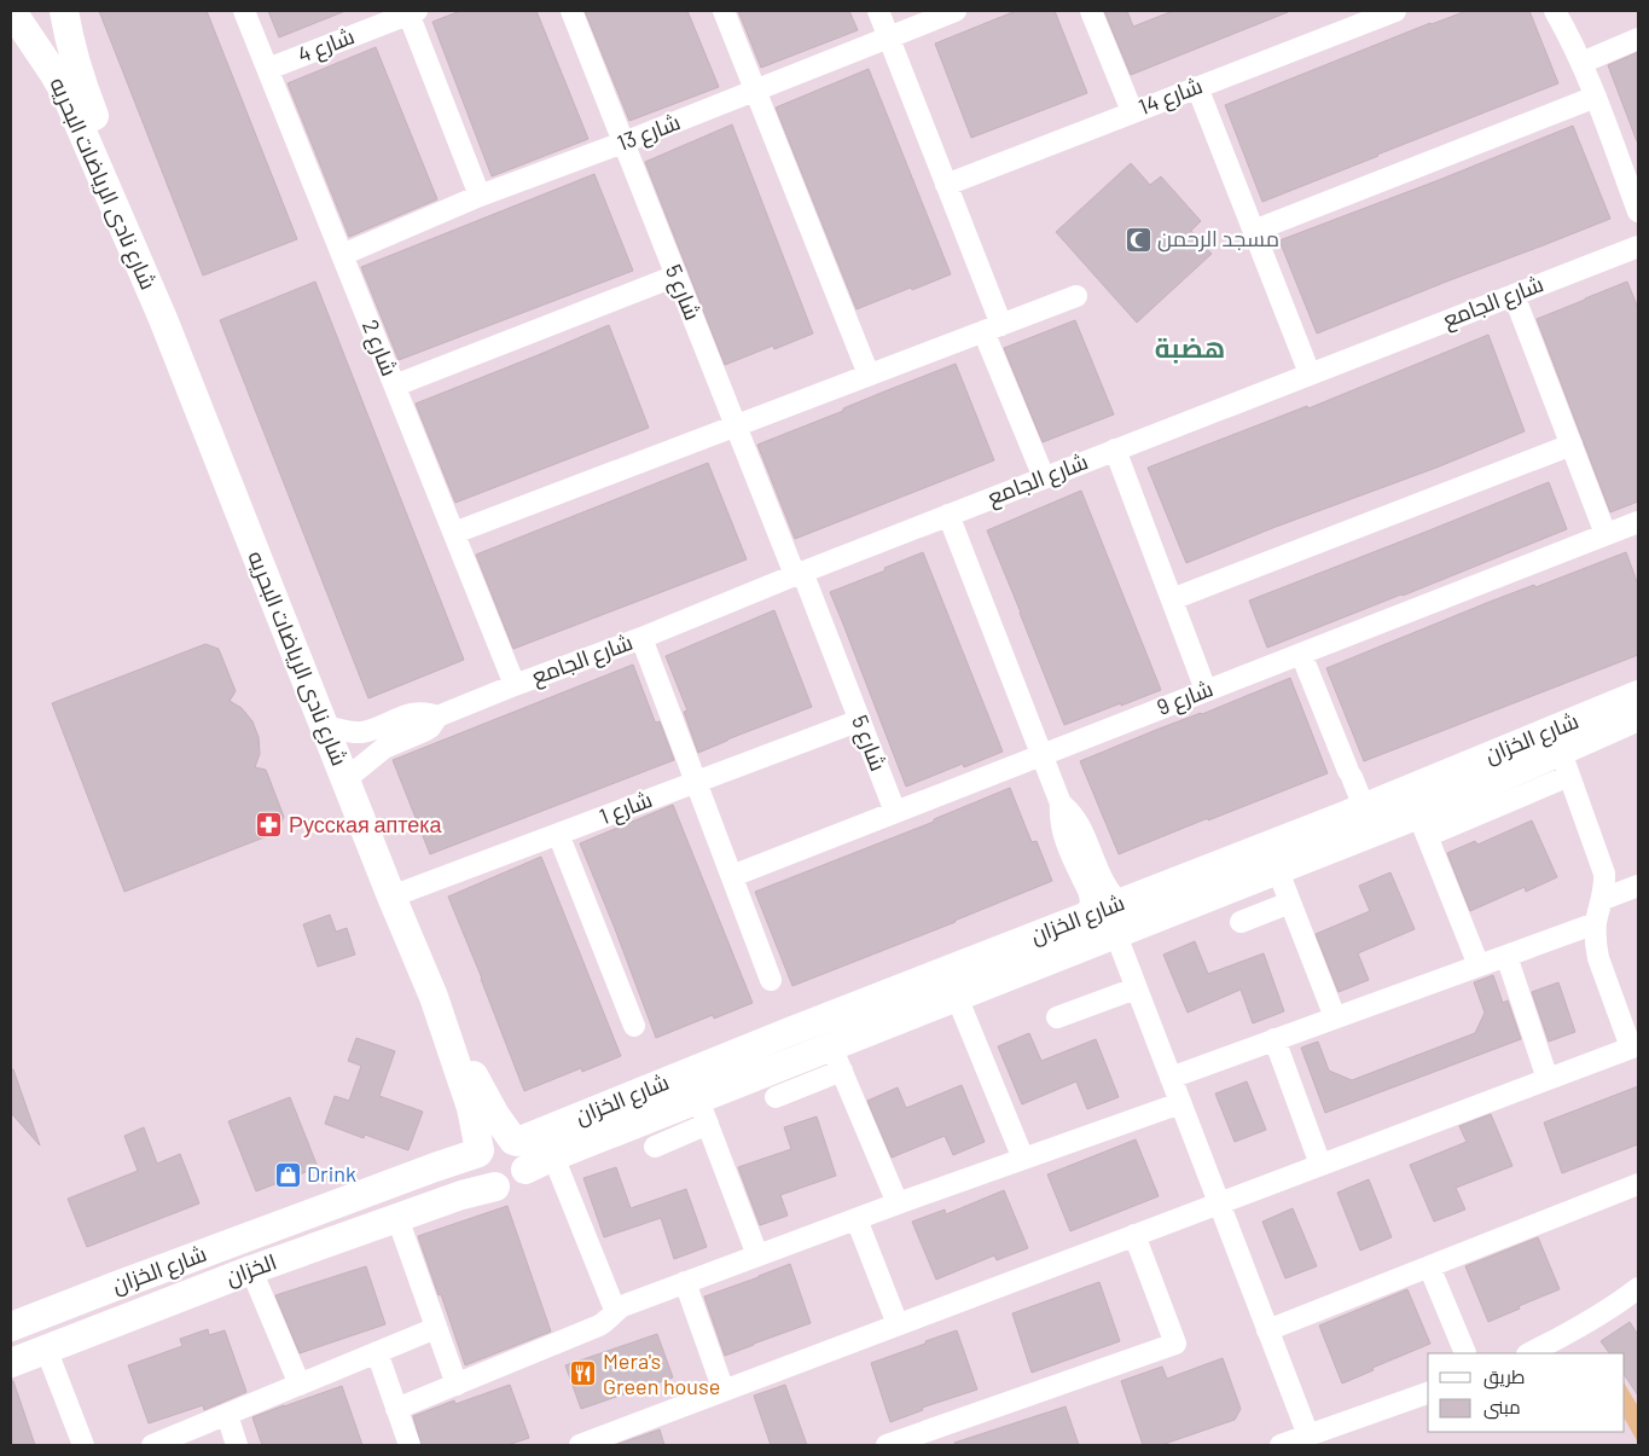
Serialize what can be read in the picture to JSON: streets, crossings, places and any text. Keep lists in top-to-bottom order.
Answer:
{
  "streets": {
    "main road": ["شارع نادى الرياضات البحريه", "شارع الخزان", "الخزان"],
    "street": [
      "شارع 4",
      "شارع 14",
      "شارع 13",
      "شارع 5",
      "شارع الجامع",
      "شارع 2",
      "شارع 9",
      "شارع 1"
    ]
  },
  "crossings": [
    ["شارع 4", "شارع 2"],
    ["شارع 13", "شارع 5"],
    ["شارع 13", "شارع 2"],
    ["شارع نادى الرياضات البحريه", "شارع الجامع"],
    ["شارع نادى الرياضات البحريه", "شارع الخزان"],
    ["شارع نادى الرياضات البحريه", "شارع 1"],
    ["شارع نادى الرياضات البحريه", "الخزان"],
    ["شارع 5", "شارع الجامع"],
    ["شارع 5", "شارع 9"],
    ["شارع 5", "شارع 1"],
    ["شارع الجامع", "شارع 2"],
    ["شارع الخزان", "الخزان"]
  ],
  "districts": ["هضبة"],
  "places": {
    "mosque": ["مسجد الرحمن"],
    "pharmacy": ["Русская аптека"],
    "shop": ["Drink"],
    "restaurant": ["Mera's Green house"]
  },
  "legend": ["طريق", "مبنى"]
}
